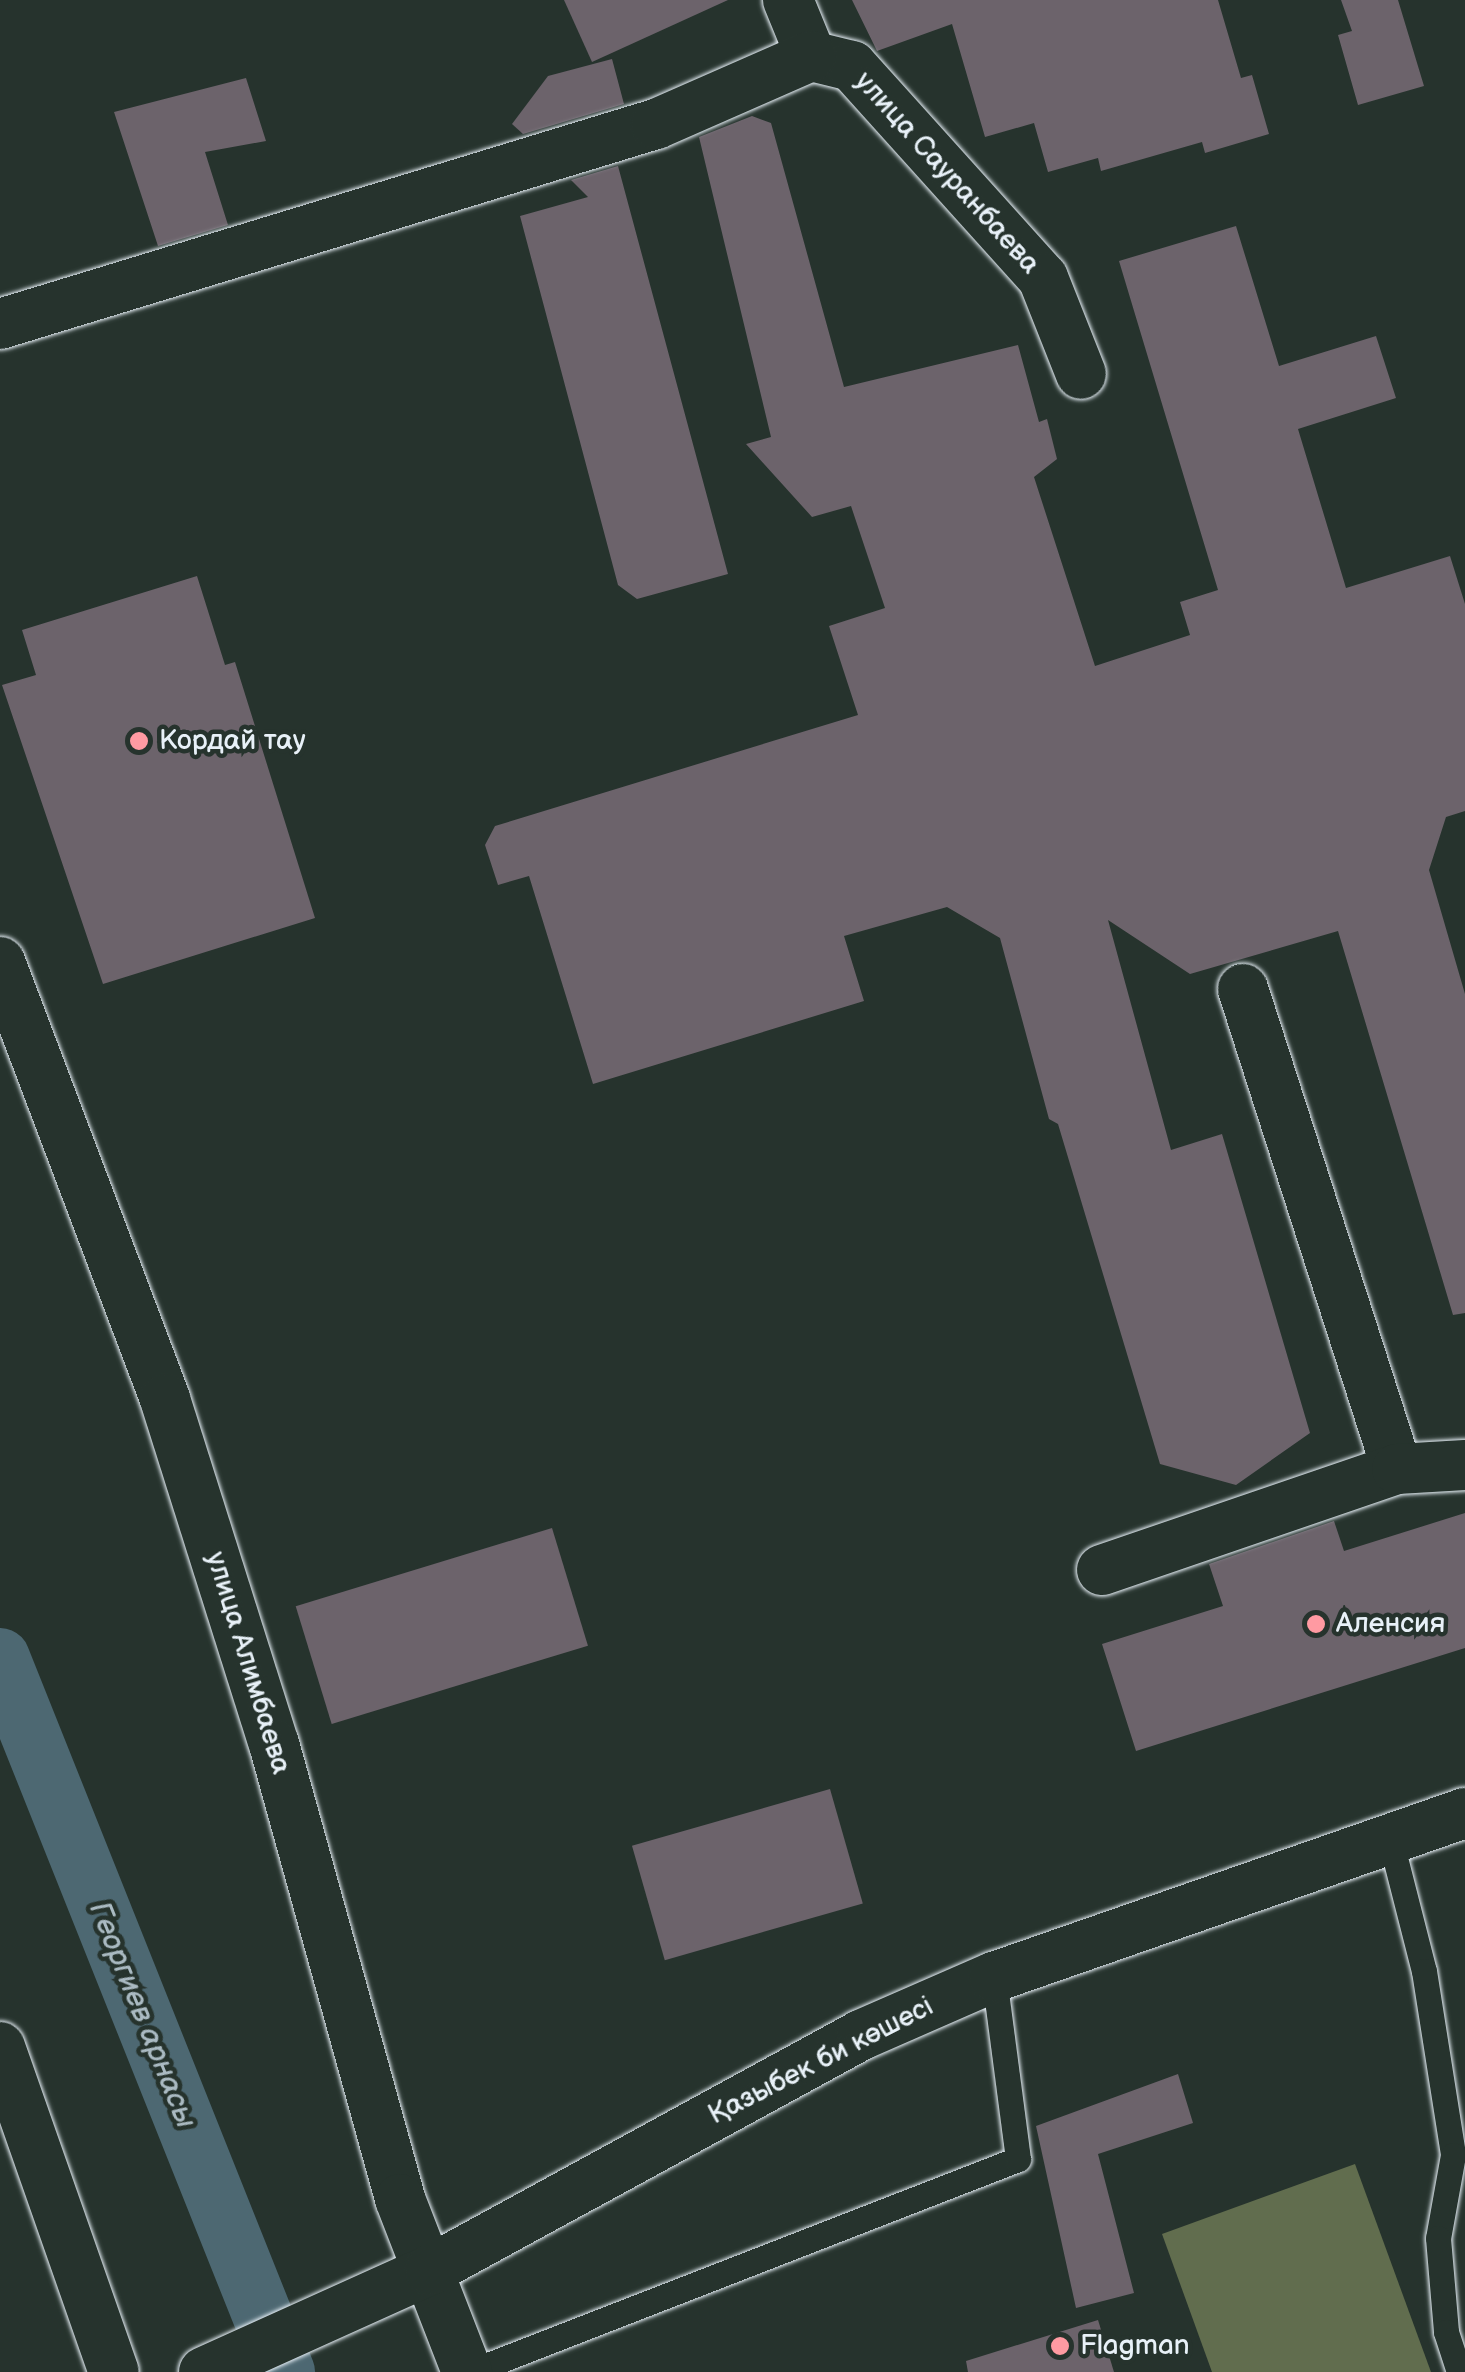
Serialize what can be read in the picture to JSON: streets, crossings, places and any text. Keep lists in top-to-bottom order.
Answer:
{
  "streets": {
    "street": ["улица Сауранбаева", "улица Алимбаева", "Қазыбек би көшесі"]
  },
  "crossings": [
    ["улица Алимбаева", "Қазыбек би көшесі"]
  ],
  "water": ["Георгиев арнасы"],
  "places": ["Кордай тау", "Аленсия", "Flagman"]
}
